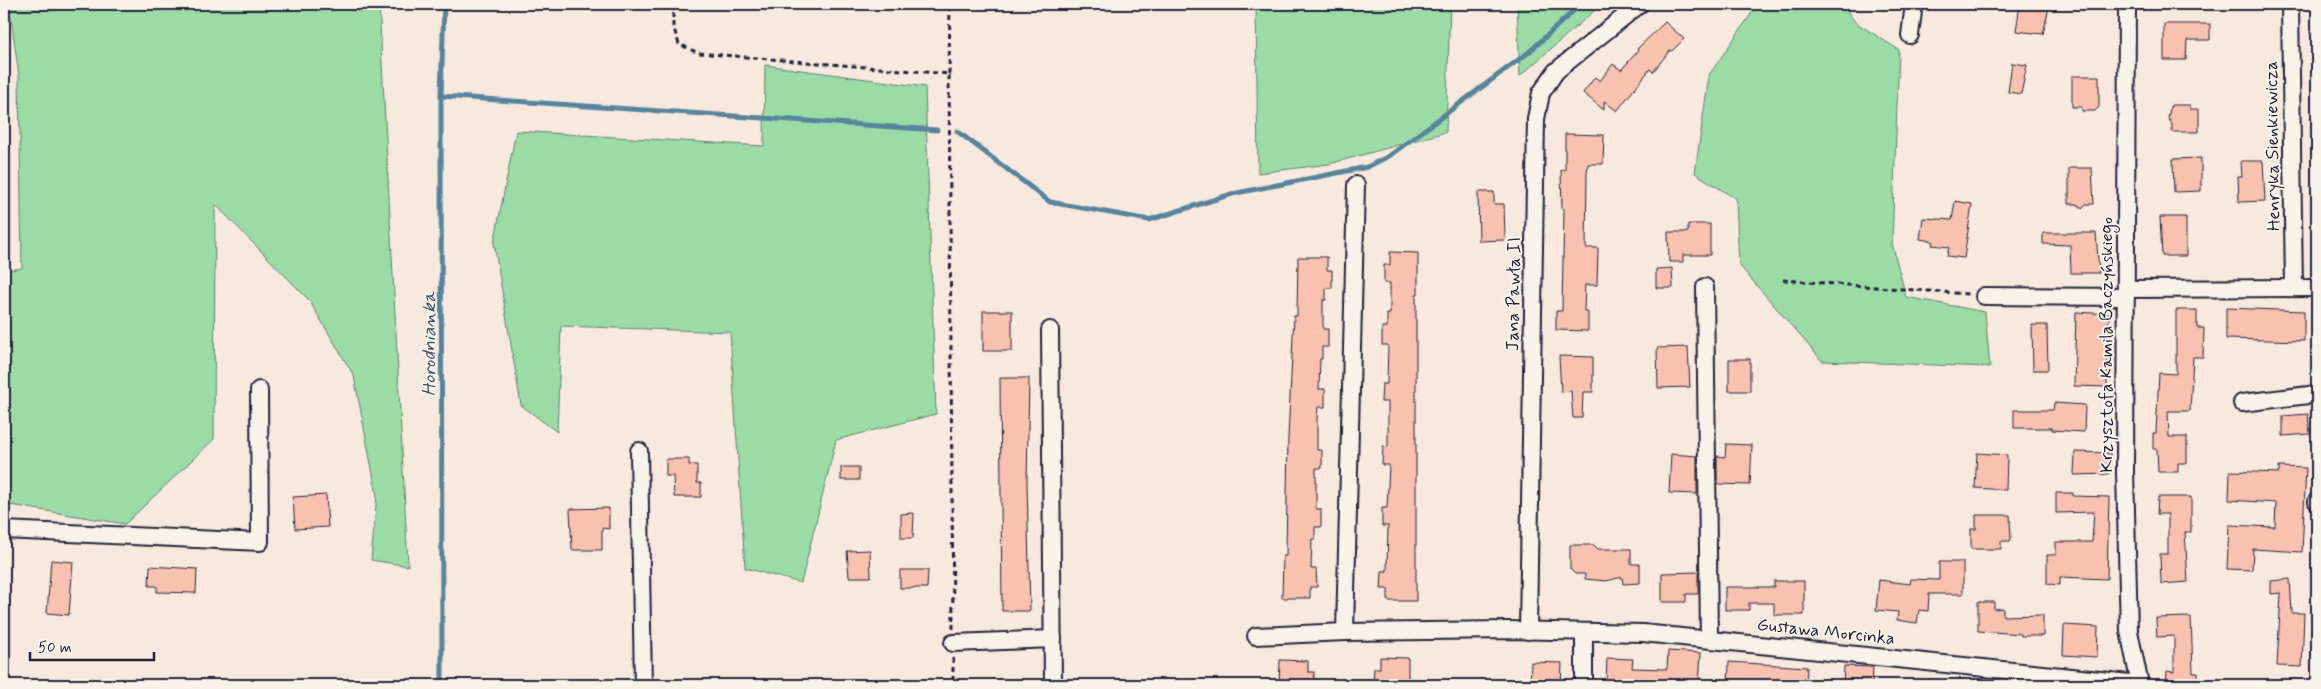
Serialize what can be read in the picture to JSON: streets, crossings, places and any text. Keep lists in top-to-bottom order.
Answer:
{
  "streets": {
    "street": [
      "Henryka Sienkiewicza",
      "Jana Pawła II",
      "Krzysztofa Kamila Baczyńskiego",
      "Gustawa Morcinka"
    ]
  },
  "crossings": [
    ["Jana Pawła II", "Gustawa Morcinka"],
    ["Krzysztofa Kamila Baczyńskiego", "Gustawa Morcinka"]
  ],
  "water": ["Horodnianka"],
  "scale_bar": "50 m"
}
